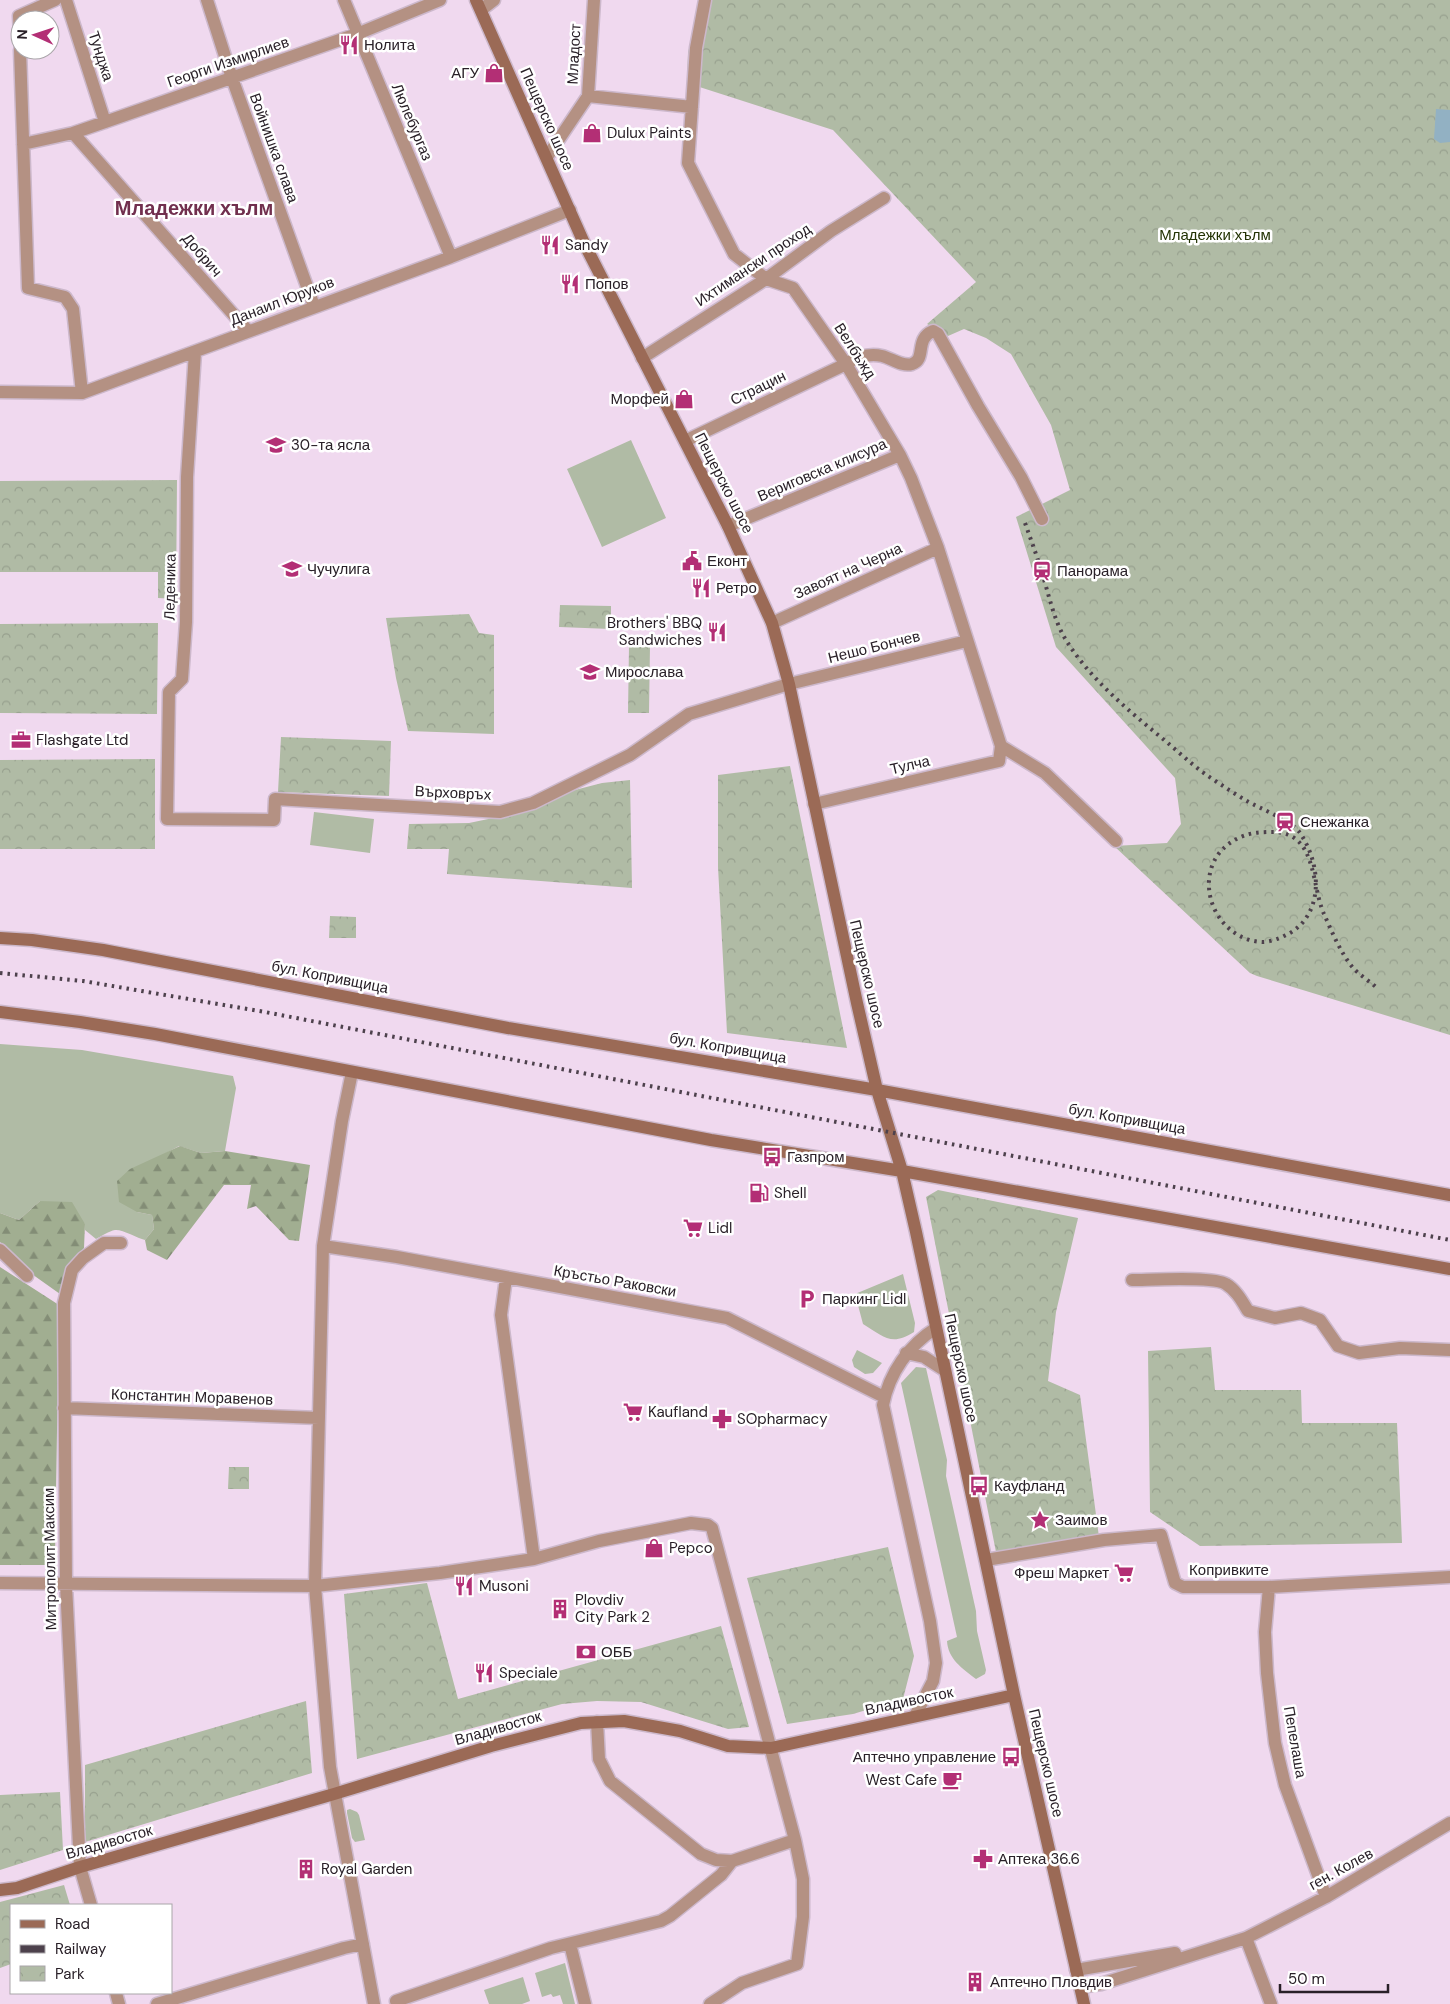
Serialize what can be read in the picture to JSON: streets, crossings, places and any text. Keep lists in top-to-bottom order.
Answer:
{
  "streets": {
    "main road": ["Пещерско шосе", "бул. Копривщица", "Владивосток"],
    "street": [
      "Младост",
      "Тунджа",
      "Георги Измирлиев",
      "Люлебургаз",
      "Войнишка слава",
      "Добрич",
      "Ихтимански проход",
      "Данаил Юруков",
      "Велбъжд",
      "Страцин",
      "Вериговска клисура",
      "Завоят на Черна",
      "Леденика",
      "Нешо Бончев",
      "Тулча",
      "Върховръх",
      "Кръстьо Раковски",
      "Константин Моравенов",
      "Митрополит Максим",
      "Копривките",
      "Пепелаша",
      "ген. Колев"
    ]
  },
  "crossings": [
    ["Младост", "Пещерско шосе"],
    ["Тунджа", "Георги Измирлиев"],
    ["Георги Измирлиев", "Люлебургаз"],
    ["Георги Измирлиев", "Войнишка слава"],
    ["Георги Измирлиев", "Добрич"],
    ["Пещерско шосе", "Ихтимански проход"],
    ["Пещерско шосе", "Данаил Юруков"],
    ["Пещерско шосе", "Страцин"],
    ["Пещерско шосе", "Вериговска клисура"],
    ["Пещерско шосе", "Завоят на Черна"],
    ["Пещерско шосе", "Нешо Бончев"],
    ["Пещерско шосе", "Тулча"],
    ["Пещерско шосе", "Върховръх"],
    ["Пещерско шосе", "бул. Копривщица"],
    ["Пещерско шосе", "Копривките"],
    ["Пещерско шосе", "Владивосток"],
    ["Люлебургаз", "Данаил Юруков"],
    ["Войнишка слава", "Данаил Юруков"],
    ["Добрич", "Данаил Юруков"],
    ["Ихтимански проход", "Велбъжд"],
    ["Данаил Юруков", "Леденика"],
    ["Велбъжд", "Страцин"],
    ["Велбъжд", "Вериговска клисура"],
    ["Велбъжд", "Завоят на Черна"],
    ["Велбъжд", "Нешо Бончев"],
    ["Велбъжд", "Тулча"],
    ["Леденика", "Върховръх"],
    ["Нешо Бончев", "Върховръх"],
    ["Константин Моравенов", "Митрополит Максим"],
    ["Митрополит Максим", "Владивосток"],
    ["Копривките", "Пепелаша"],
    ["Пепелаша", "ген. Колев"]
  ],
  "districts": ["Младежки хълм"],
  "parks": ["Младежки хълм"],
  "places": {
    "restaurant": [
      "Нолита",
      "Sandy",
      "Попов",
      "Ретро",
      "Brothers' BBQ Sandwiches",
      "Musoni",
      "Speciale"
    ],
    "shop": [
      "АГУ",
      "Dulux Paints",
      "Морфей",
      "Pepco"
    ],
    "school or university": ["30-та ясла", "Чучулига", "Мирослава"],
    "public building": ["Еконт"],
    "station": ["Панорама", "Снежанка"],
    "office": ["Flashgate Ltd"],
    "bus stop": ["Газпром", "Кауфланд", "Аптечно управление"],
    "fuel station": ["Shell"],
    "supermarket": ["Lidl", "Kaufland", "Фреш Маркет"],
    "parking": ["Паркинг Lidl"],
    "pharmacy": ["SOpharmacy", "Аптека 36.6"],
    "place": ["Заимов"],
    "building": ["Plovdiv City Park 2", "Royal Garden", "Аптечно Пловдив"],
    "bank": ["ОББ"],
    "cafe": ["West Cafe"]
  },
  "legend": ["Road", "Railway", "Park"],
  "scale_bar": "50 m",
  "north": "left"
}
